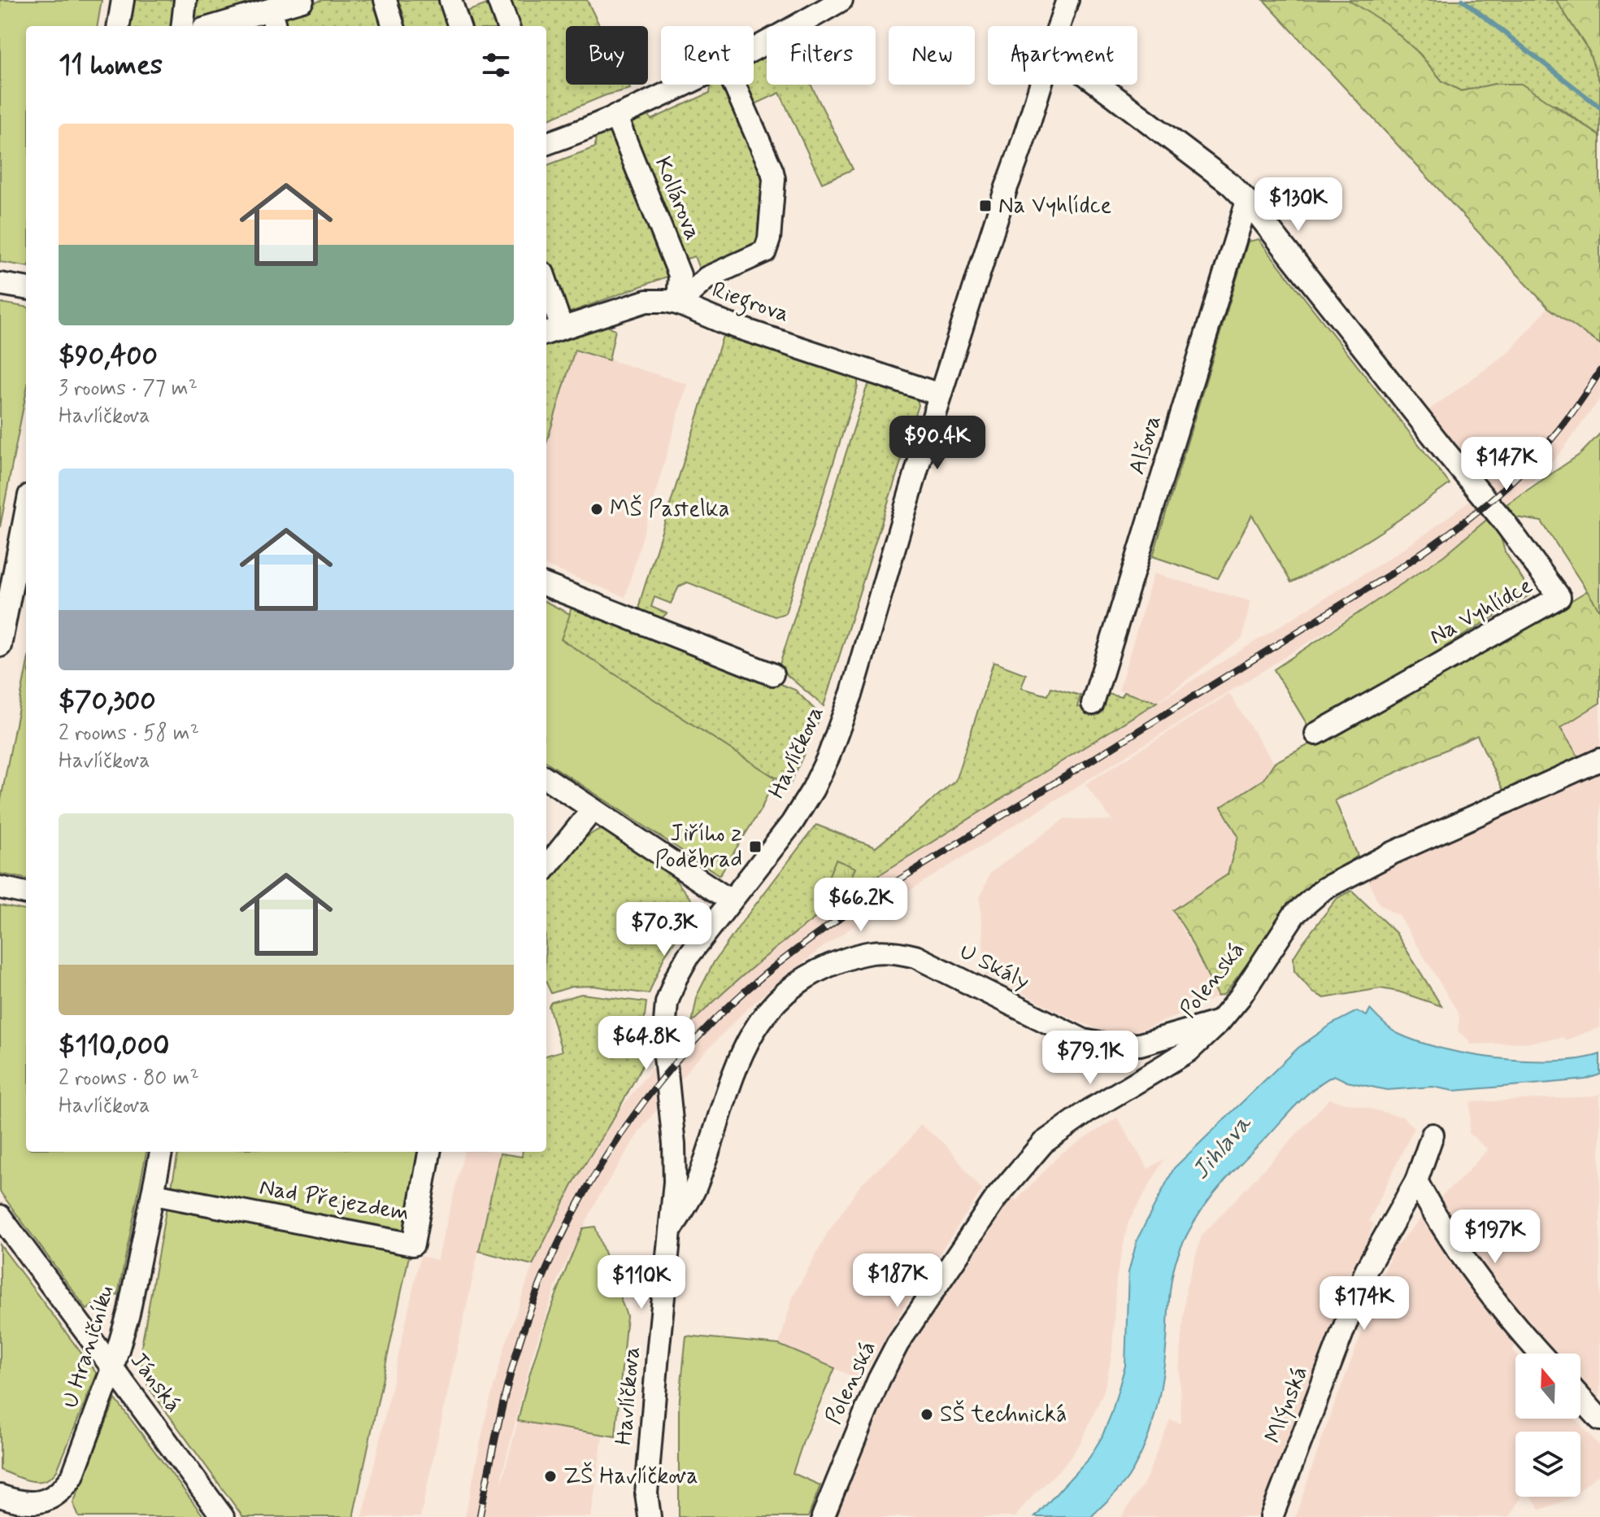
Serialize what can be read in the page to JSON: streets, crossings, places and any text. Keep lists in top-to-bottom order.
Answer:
{
  "streets": {
    "street": [
      "Kollárova",
      "Riegrova",
      "Alšova",
      "Na Vyhlídce",
      "Havlíčkova",
      "U Skály",
      "Polenská",
      "Nad Přejezdem",
      "U Hraničníku",
      "Jánská",
      "Mlýnská"
    ]
  },
  "crossings": [
    ["Kollárova", "Riegrova"],
    ["Riegrova", "Havlíčkova"],
    ["Alšova", "Na Vyhlídce"],
    ["Havlíčkova", "U Skály"],
    ["U Skály", "Polenská"],
    ["Nad Přejezdem", "U Hraničníku"],
    ["U Hraničníku", "Jánská"]
  ],
  "water": ["Jihlava"],
  "places": {
    "transit": ["Na Vyhlídce", "Jiřího z Poděbrad"],
    "other": ["MŠ Pastelka", "SŠ technická", "ZŠ Havlíčkova"]
  },
  "north": "top",
  "page": {
    "chip": [
      "Buy",
      "Rent",
      "Filters",
      "New",
      "Apartment"
    ],
    "heading": "11 homes",
    "list": [
      {
        "name": "$90,400",
        "note": "3 rooms · 77 m² · Havlíčkova"
      },
      {
        "name": "$70,300",
        "note": "2 rooms · 58 m² · Havlíčkova"
      },
      {
        "name": "$110,000",
        "note": "2 rooms · 80 m² · Havlíčkova"
      }
    ],
    "price": [
      "$130K",
      "$90.4K",
      "$147K",
      "$66.2K",
      "$70.3K",
      "$64.8K",
      "$79.1K",
      "$197K",
      "$187K",
      "$110K",
      "$174K"
    ]
  }
}
